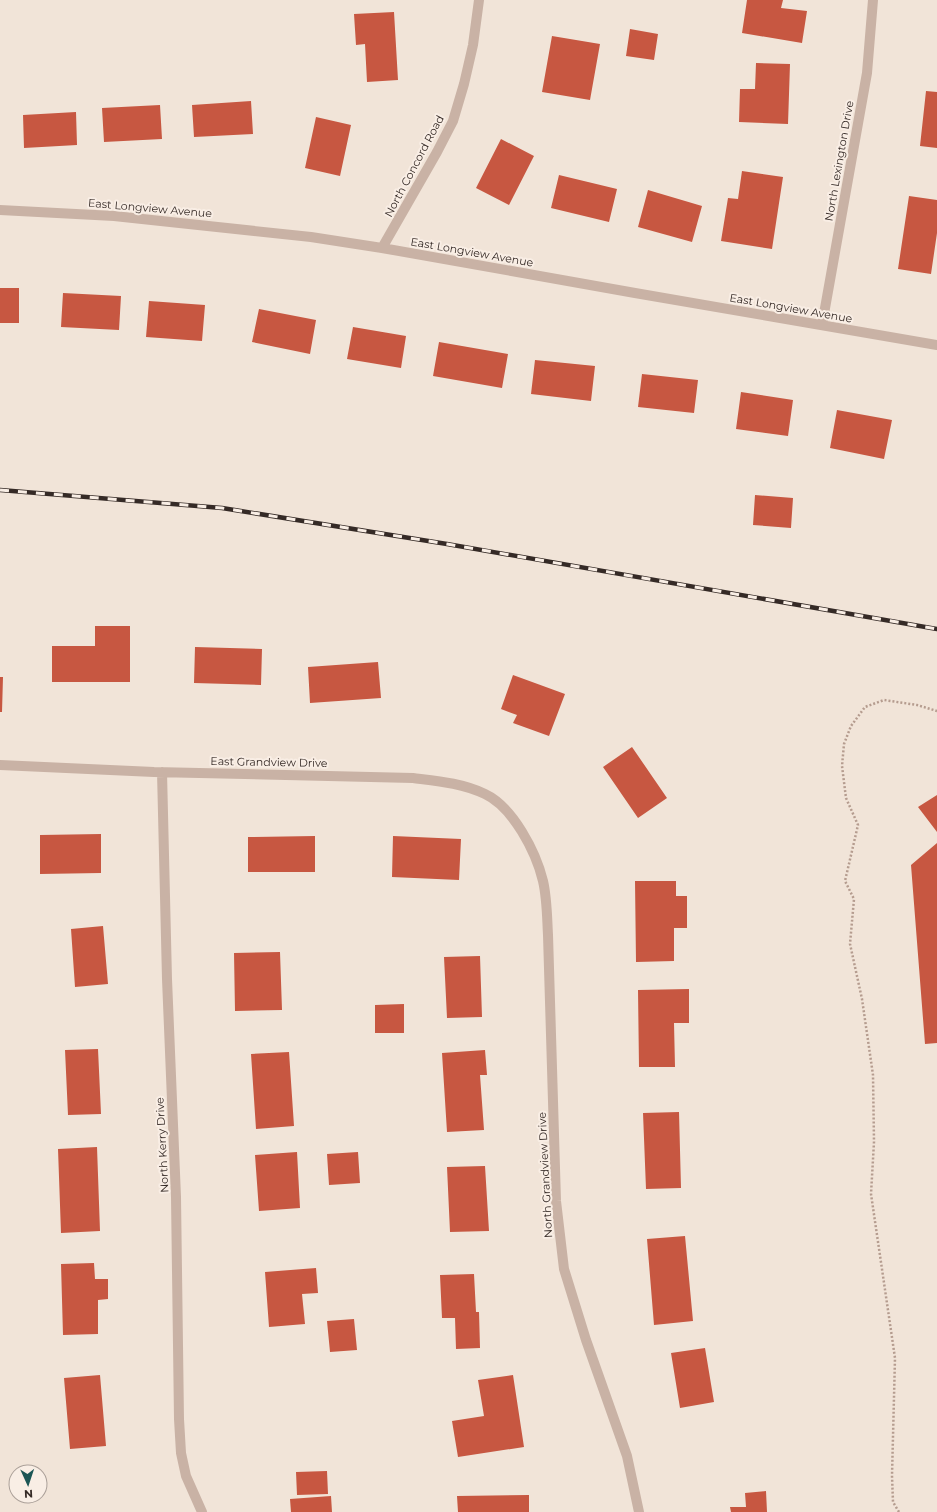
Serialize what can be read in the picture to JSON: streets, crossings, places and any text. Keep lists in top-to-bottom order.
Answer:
{
  "streets": {
    "street": [
      "North Lexington Drive",
      "North Concord Road",
      "East Longview Avenue",
      "East Grandview Drive",
      "North Kerry Drive",
      "North Grandview Drive"
    ]
  },
  "crossings": [
    ["North Lexington Drive", "East Longview Avenue"],
    ["North Concord Road", "East Longview Avenue"],
    ["East Grandview Drive", "North Kerry Drive"],
    ["East Grandview Drive", "North Grandview Drive"]
  ],
  "north": "bottom"
}
